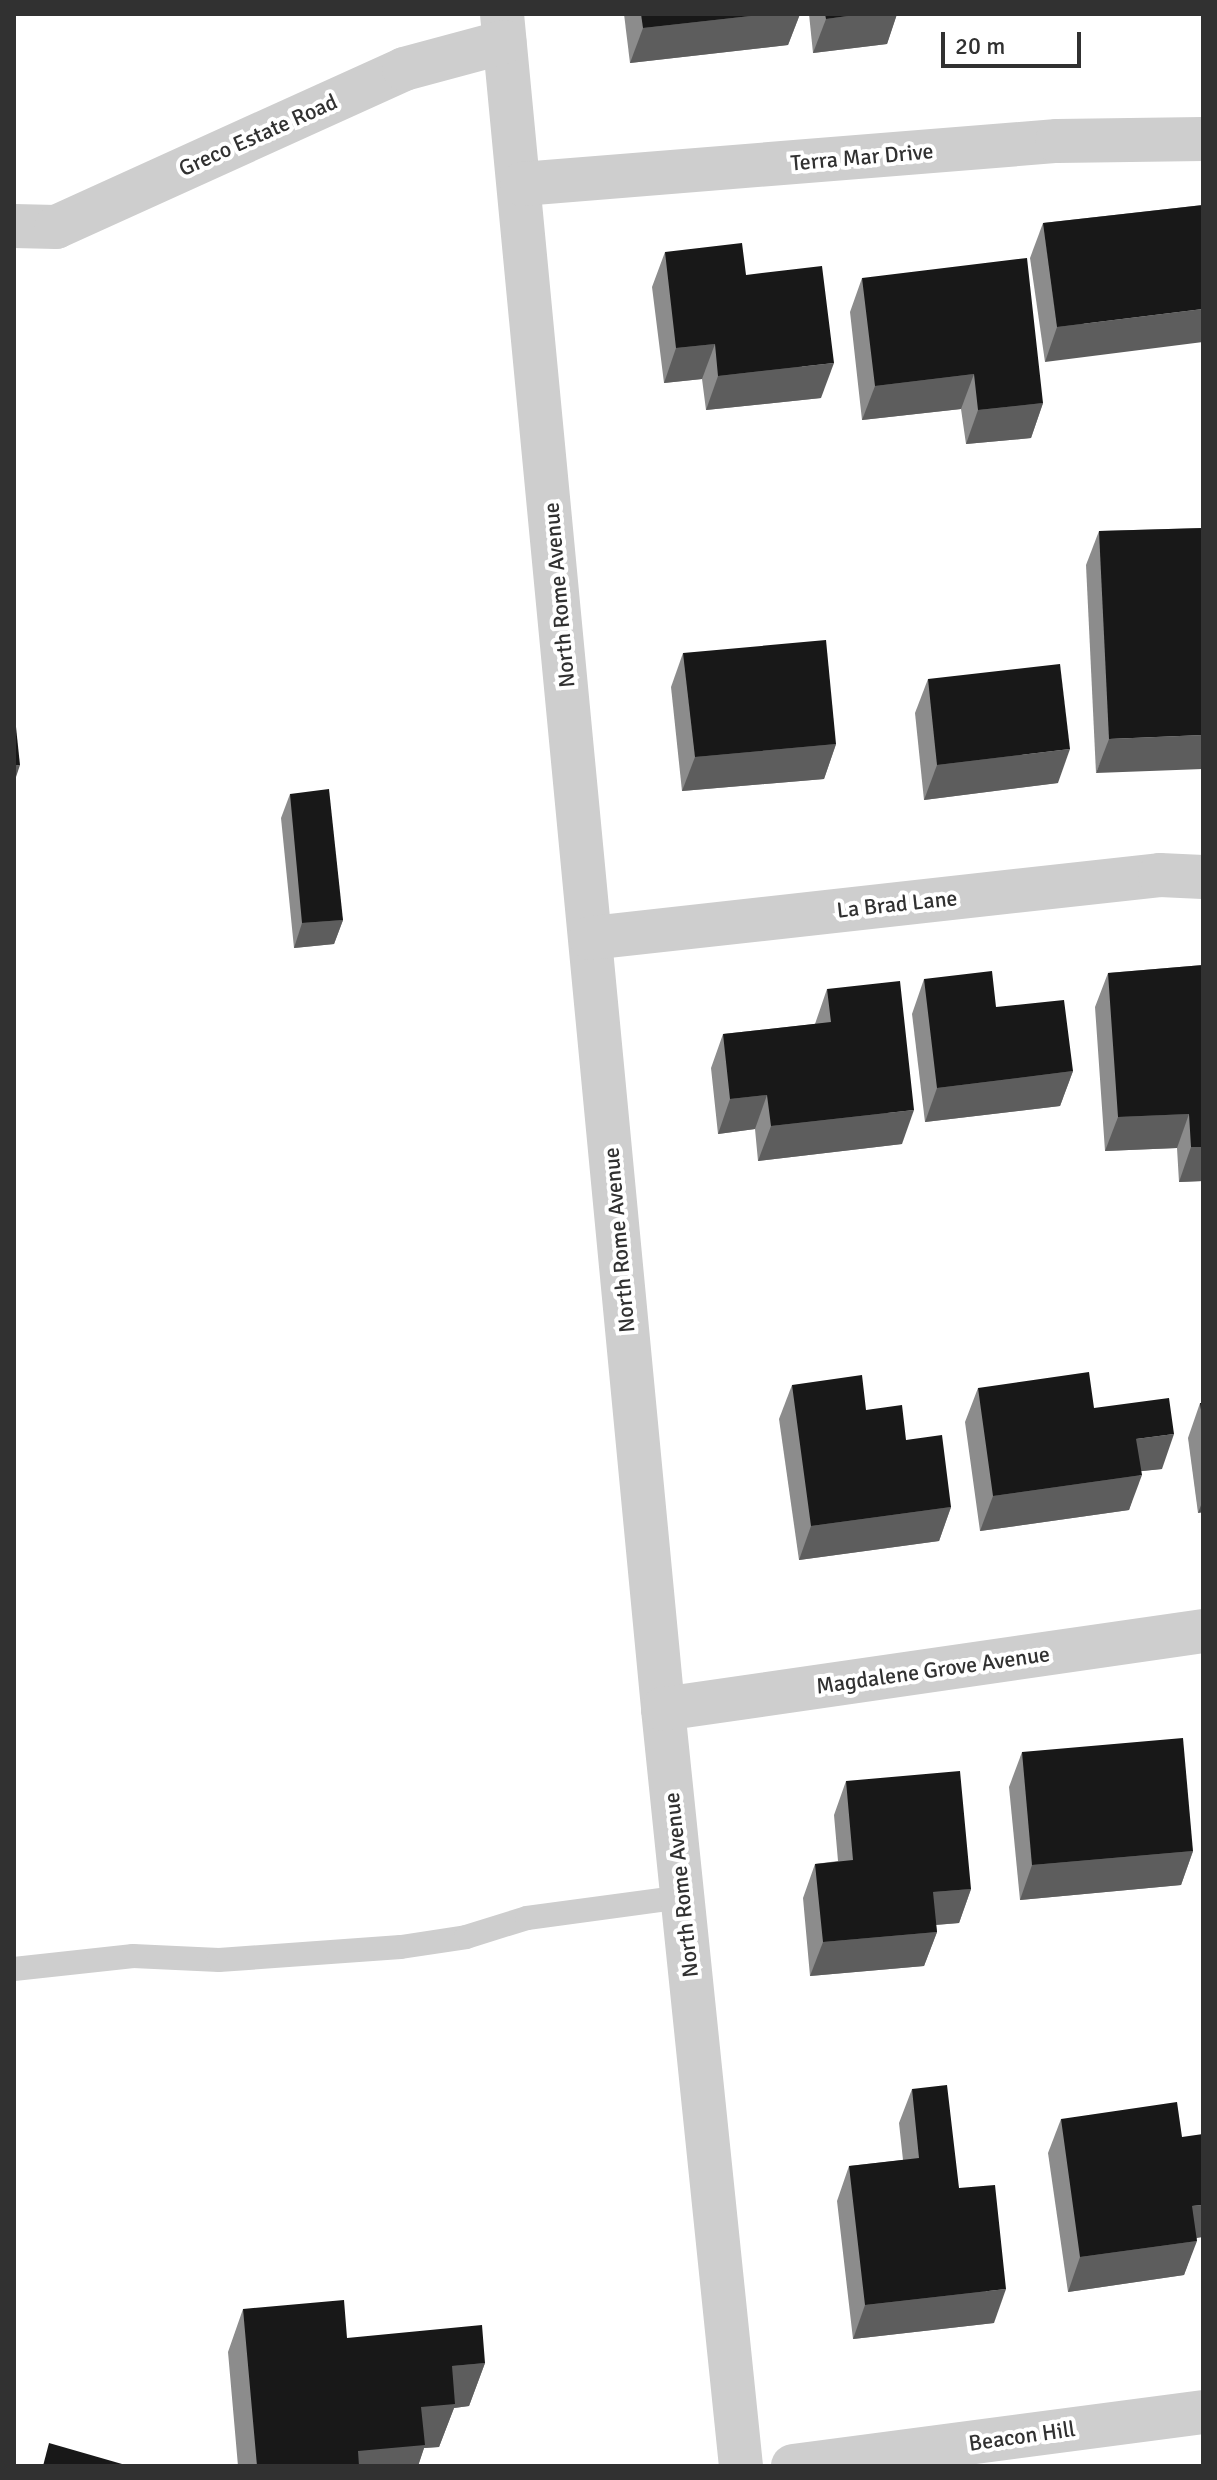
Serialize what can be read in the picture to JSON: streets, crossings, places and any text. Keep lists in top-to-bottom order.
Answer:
{
  "streets": {
    "street": [
      "Greco Estate Road",
      "Terra Mar Drive",
      "North Rome Avenue",
      "La Brad Lane",
      "Magdalene Grove Avenue",
      "Beacon Hill"
    ]
  },
  "crossings": [
    ["Greco Estate Road", "North Rome Avenue"],
    ["Terra Mar Drive", "North Rome Avenue"],
    ["North Rome Avenue", "La Brad Lane"],
    ["North Rome Avenue", "Magdalene Grove Avenue"]
  ],
  "scale_bar": "20 m"
}
